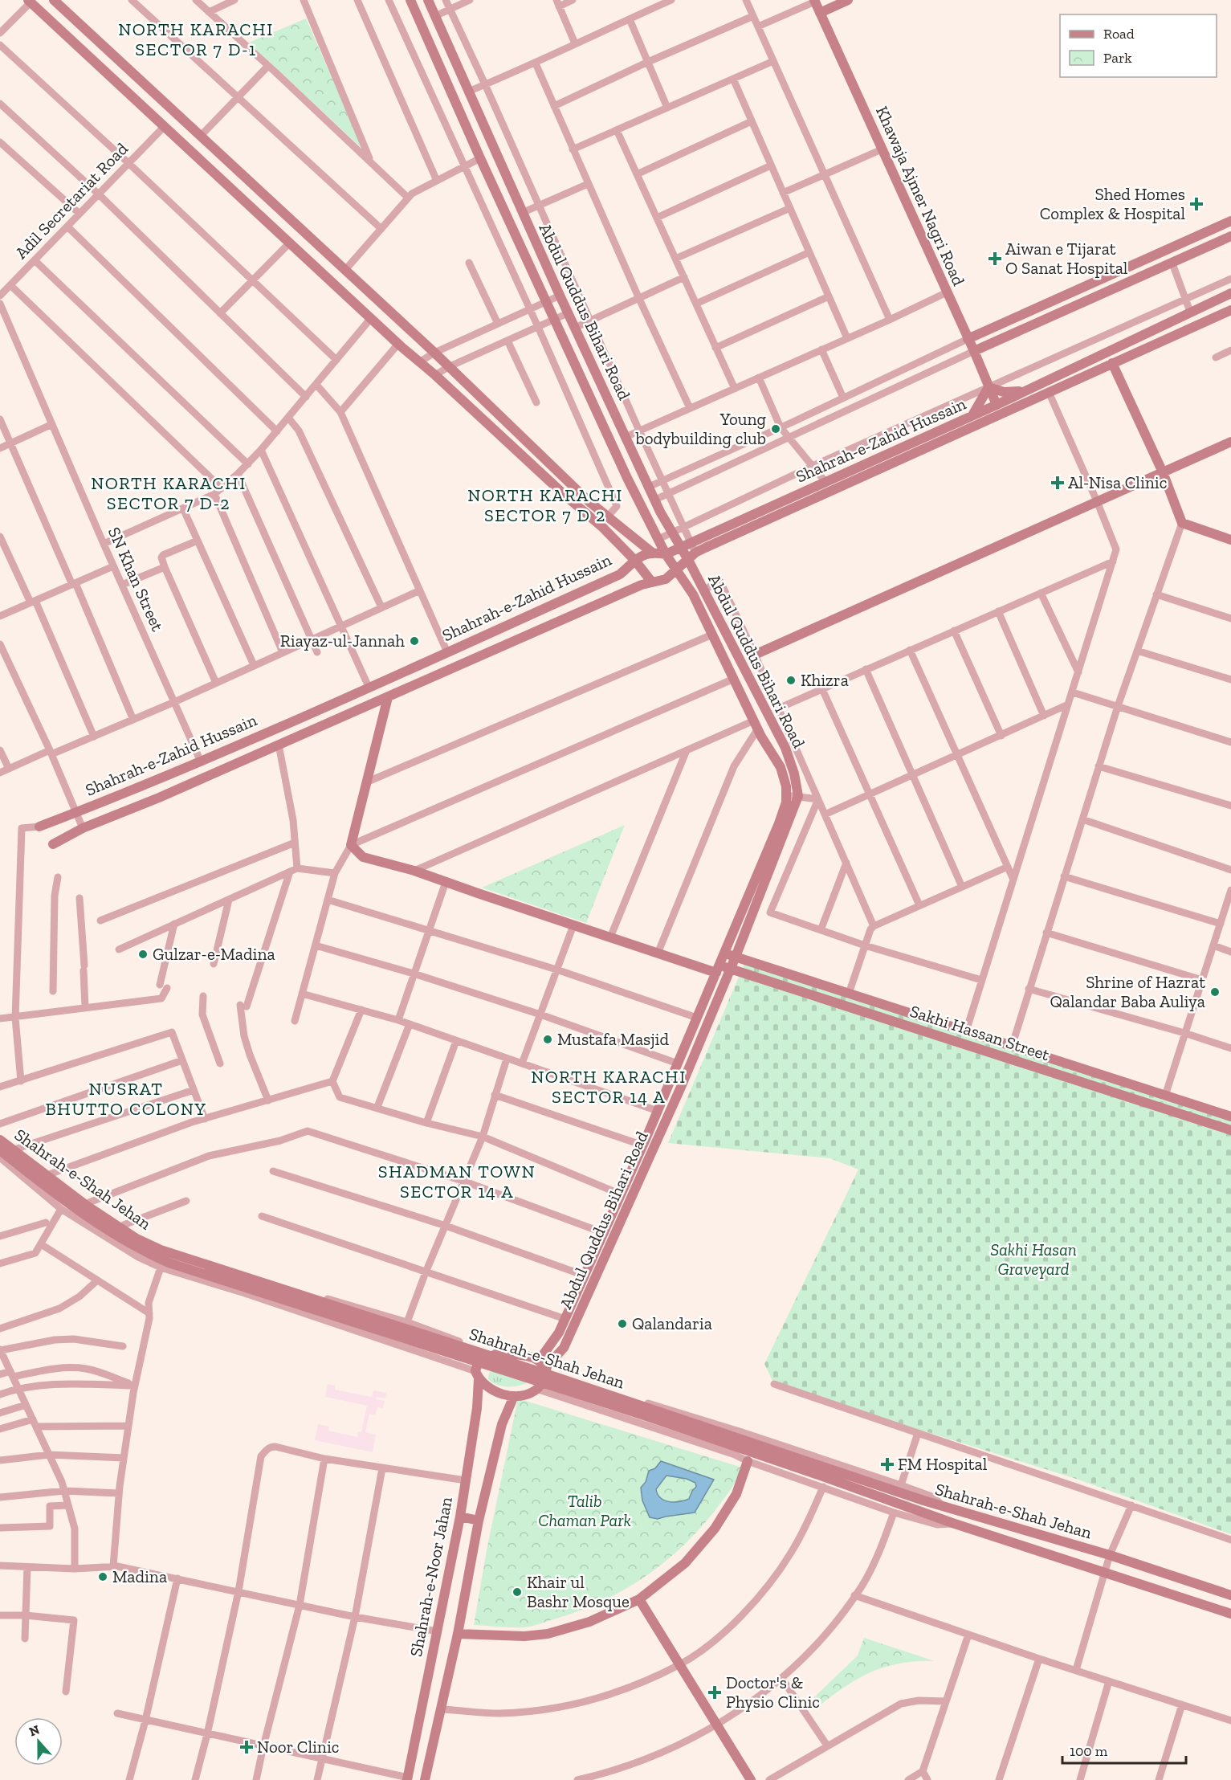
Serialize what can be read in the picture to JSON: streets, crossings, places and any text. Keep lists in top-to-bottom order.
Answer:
{
  "streets": {
    "main road": [
      "Khawaja Ajmer Nagri Road",
      "Abdul Quddus Bihari Road",
      "Shahrah-e-Zahid Hussain",
      "Sakhi Hassan Street",
      "Shahrah-e-Shah Jehan",
      "Shahrah-e-Noor Jahan"
    ],
    "street": ["Adil Secretariat Road", "SN Khan Street"]
  },
  "crossings": [
    ["Khawaja Ajmer Nagri Road", "Shahrah-e-Zahid Hussain"],
    ["Abdul Quddus Bihari Road", "Shahrah-e-Zahid Hussain"],
    ["Abdul Quddus Bihari Road", "Sakhi Hassan Street"],
    ["Abdul Quddus Bihari Road", "Shahrah-e-Noor Jahan"],
    ["Shahrah-e-Zahid Hussain", "SN Khan Street"]
  ],
  "districts": [
    "NORTH KARACHI SECTOR 7 D-1",
    "NORTH KARACHI SECTOR 7 D-2",
    "NORTH KARACHI SECTOR 7 D 2",
    "NORTH KARACHI SECTOR 14 A",
    "NUSRAT BHUTTO COLONY",
    "SHADMAN TOWN SECTOR 14 A"
  ],
  "parks": ["Sakhi Hasan Graveyard", "Talib Chaman Park"],
  "places": {
    "health": [
      "Shed Homes Complex & Hospital",
      "Aiwan e Tijarat O Sanat Hospital",
      "Al-Nisa Clinic",
      "FM Hospital",
      "Doctor's & Physio Clinic",
      "Noor Clinic"
    ],
    "other": [
      "Young bodybuilding club",
      "Riayaz-ul-Jannah",
      "Khizra",
      "Gulzar-e-Madina",
      "Shrine of Hazrat Qalandar Baba Auliya",
      "Mustafa Masjid",
      "Qalandaria",
      "Madina",
      "Khair ul Bashr Mosque"
    ]
  },
  "legend": ["Road", "Park"],
  "scale_bar": "100 m",
  "north": "top"
}
